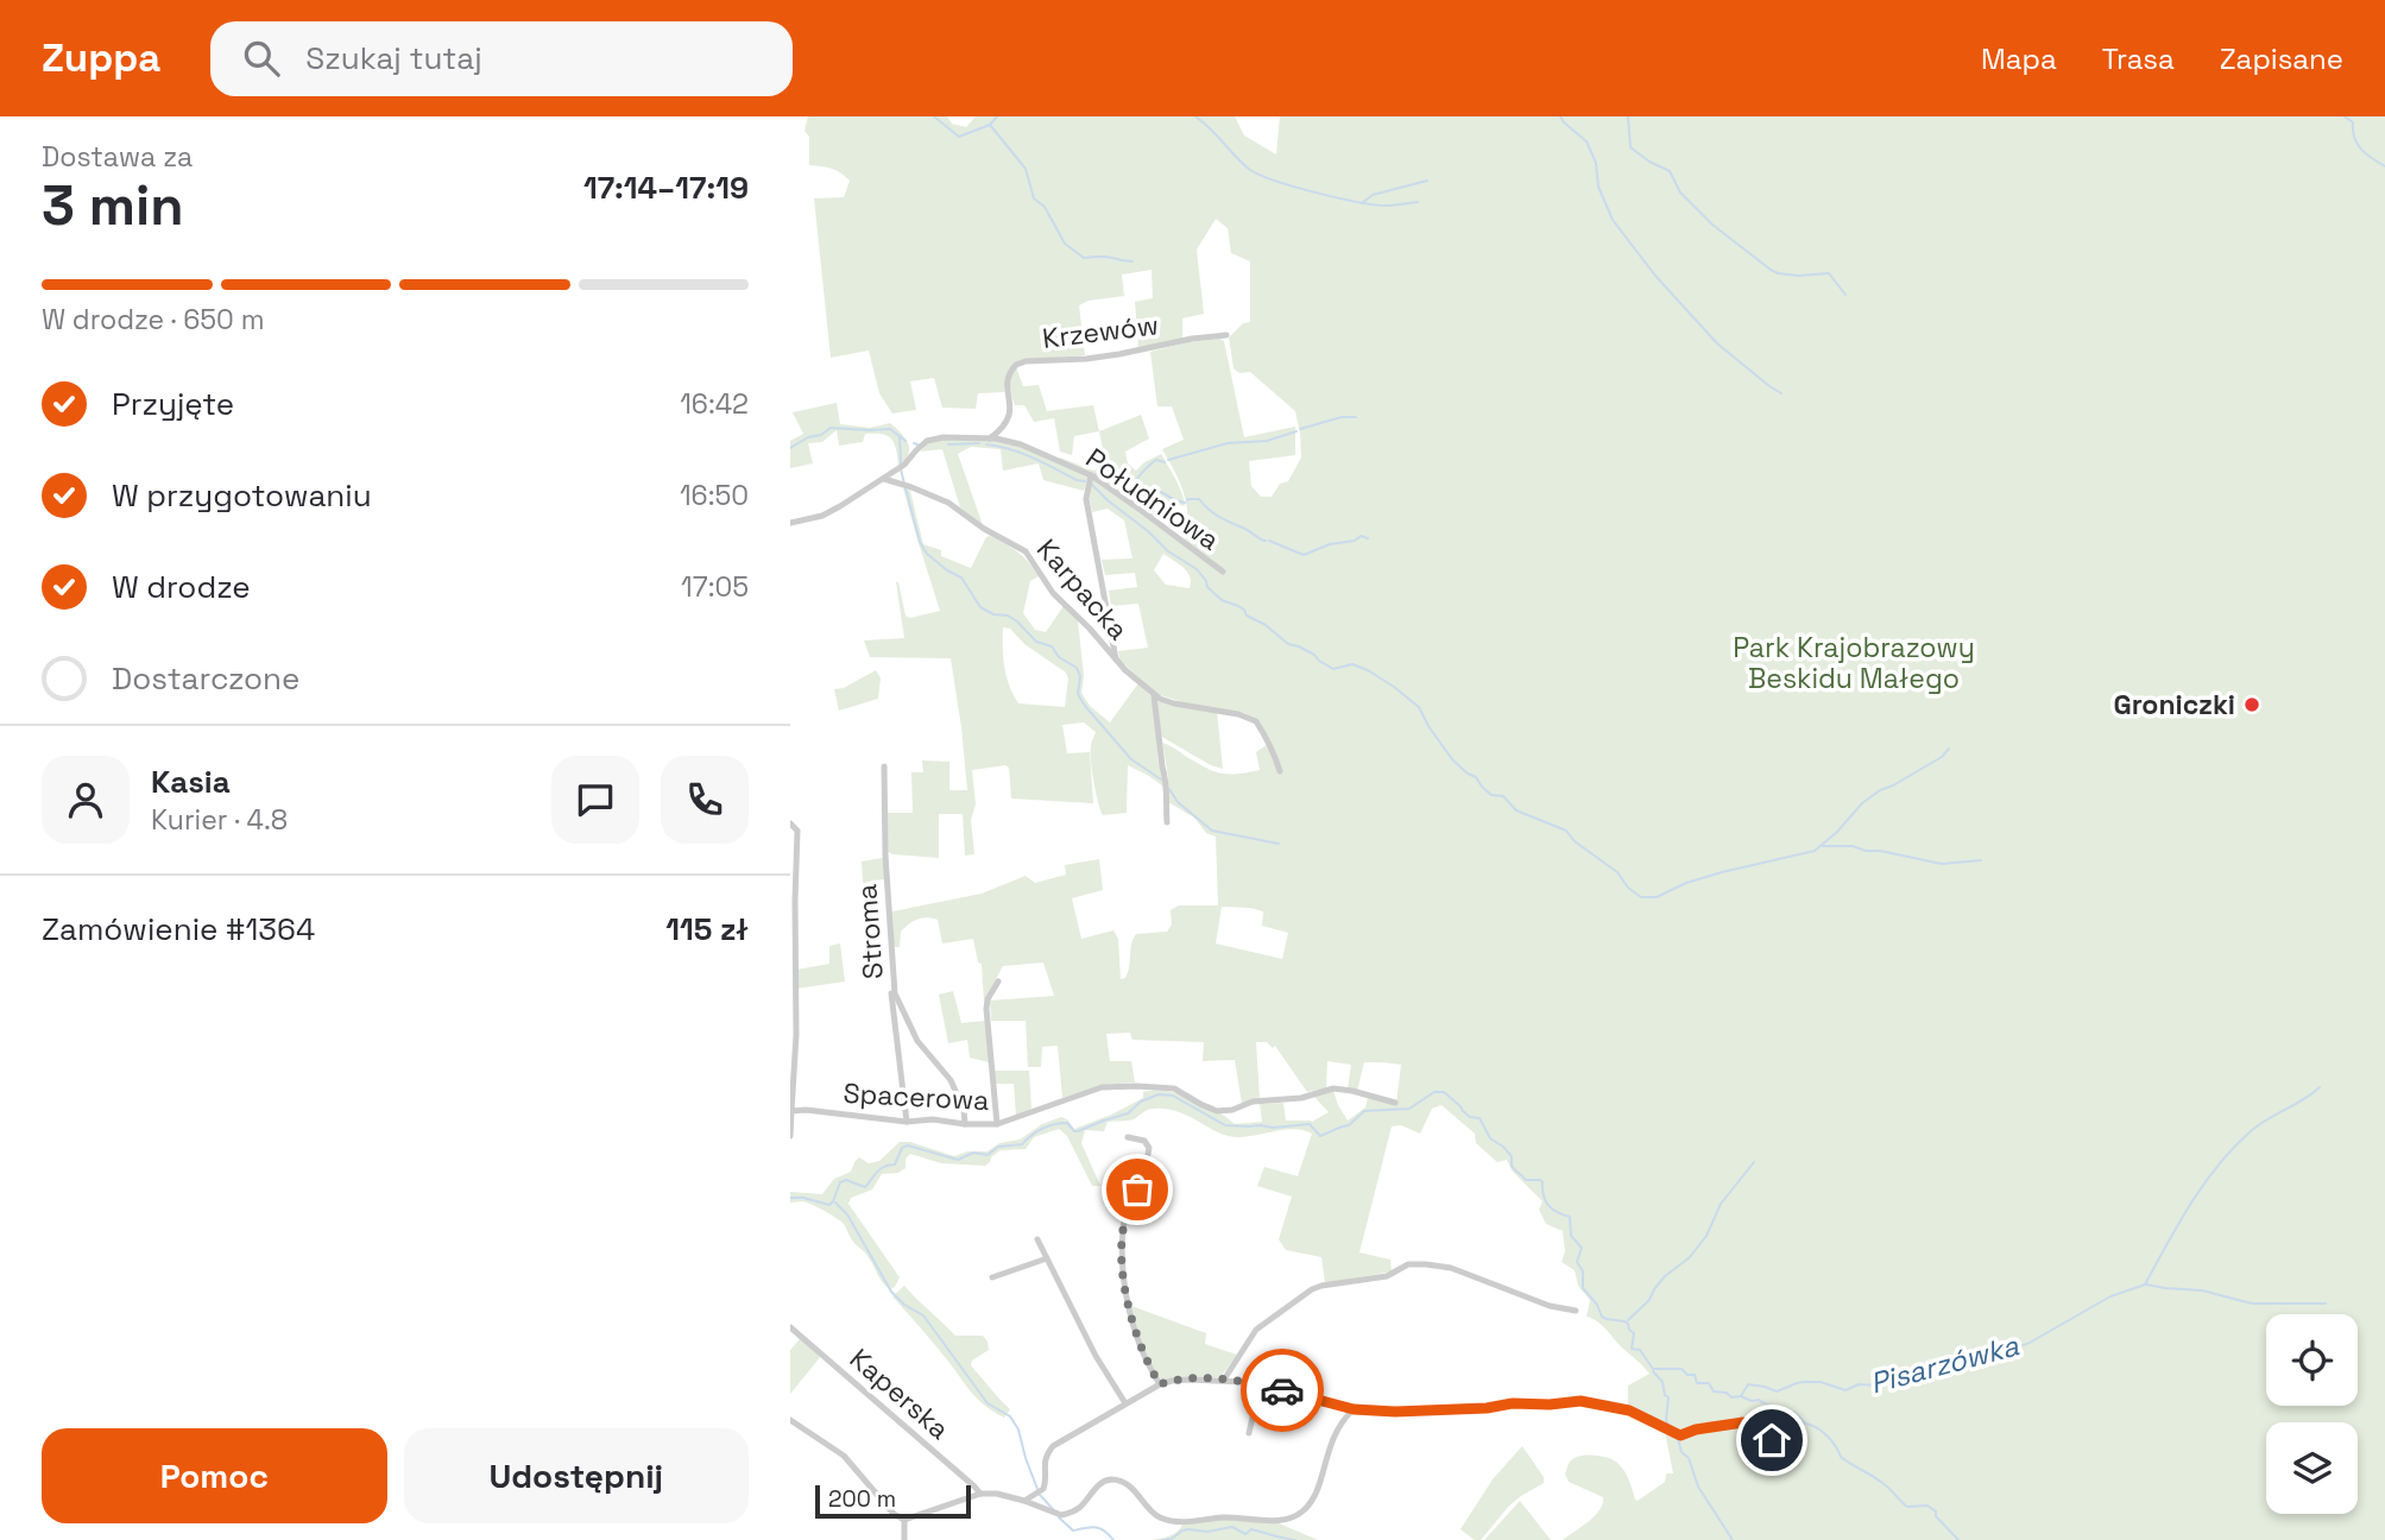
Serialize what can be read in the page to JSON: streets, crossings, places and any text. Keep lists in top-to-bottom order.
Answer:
{
  "streets": {
    "street": [
      "Krzewów",
      "Południowa",
      "Karpacka",
      "Stroma",
      "Spacerowa",
      "Kaperska"
    ]
  },
  "crossings": [
    ["Krzewów", "Południowa"],
    ["Południowa", "Karpacka"],
    ["Stroma", "Spacerowa"]
  ],
  "water": ["Pisarzówka"],
  "parks": ["Park Krajobrazowy Beskidu Małego"],
  "places": ["Groniczki"],
  "scale_bar": "200 m",
  "page": {
    "header": "Zuppa",
    "search": "Szukaj tutaj",
    "nav": ["Mapa", "Trasa", "Zapisane"],
    "heading": ["3 min", "Dostawa za", "17:14–17:19"],
    "panel": [
      "Kasia",
      "Kurier · 4.8",
      "Zamówienie #1364",
      "115 zł"
    ],
    "bar": "W drodze · 650 m",
    "list": [
      ["Przyjęte", "16:42"],
      ["W przygotowaniu", "16:50"],
      ["W drodze", "17:05"],
      "Dostarczone"
    ],
    "buttons": ["Pomoc", "Udostępnij"],
    "scale": "200 m"
  }
}
